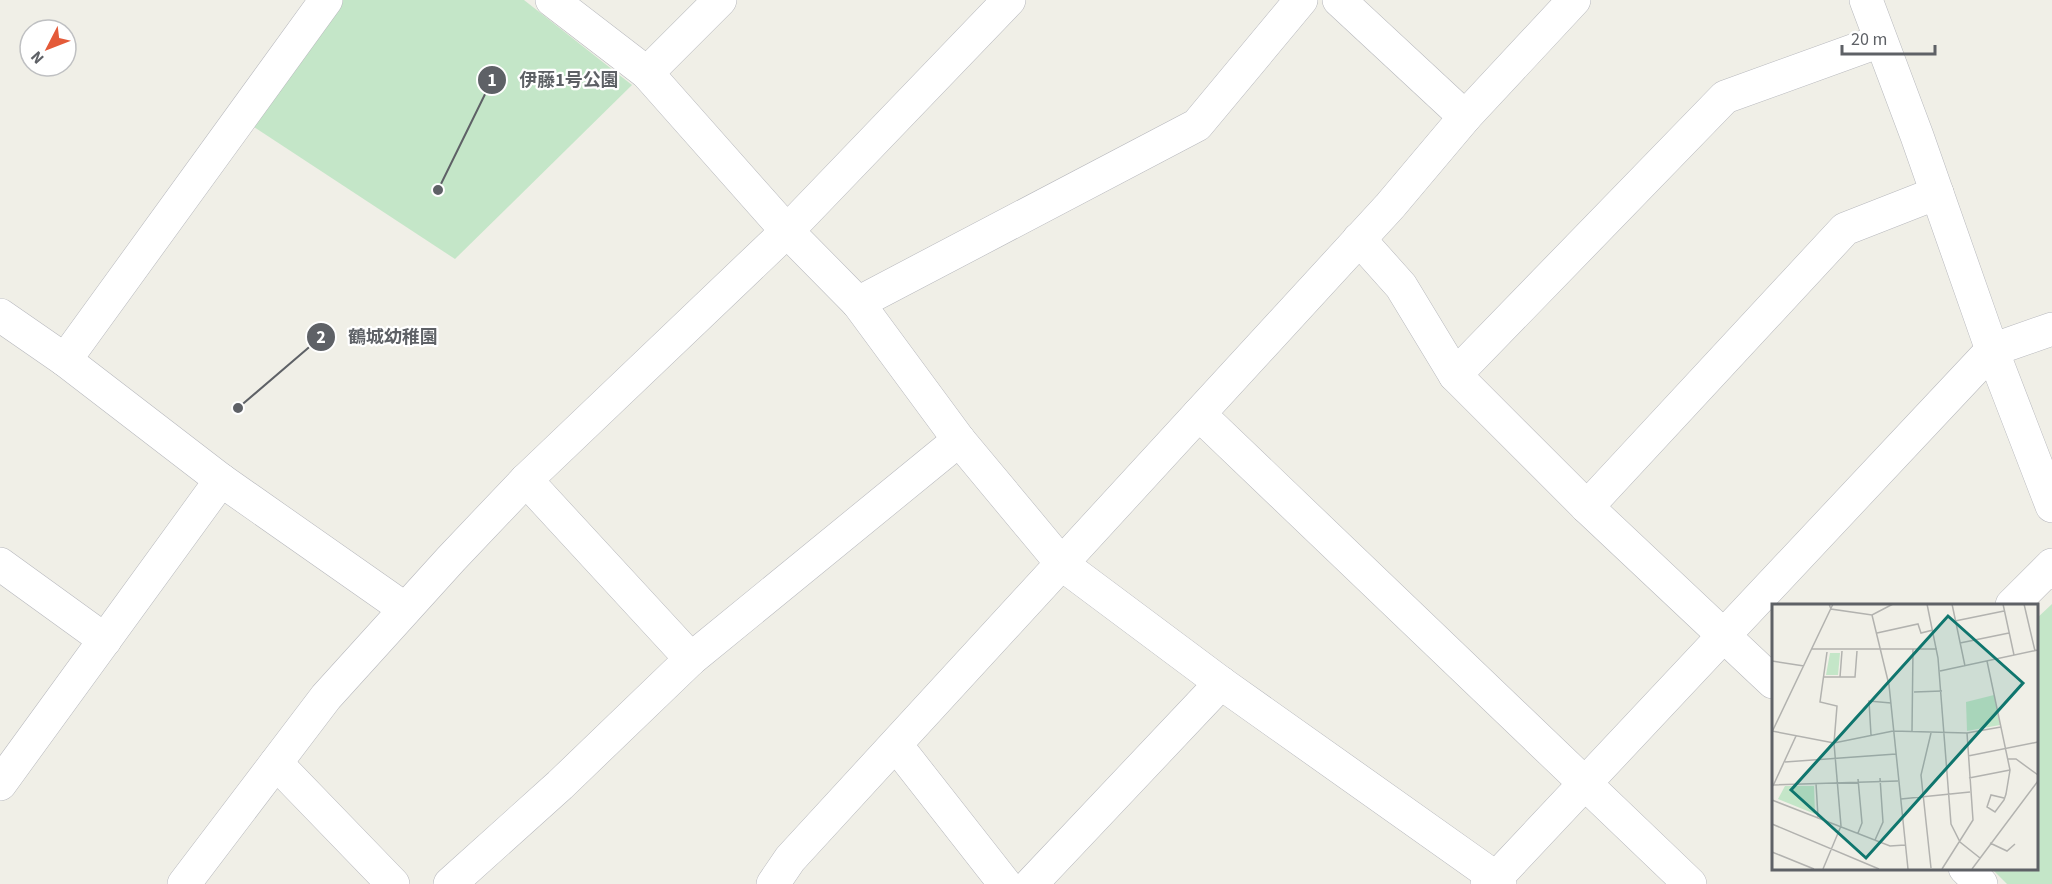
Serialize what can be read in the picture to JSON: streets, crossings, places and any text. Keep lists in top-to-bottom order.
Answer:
{
  "places": ["伊藤1号公園", "鶴城幼稚園"],
  "scale_bar": "20 m",
  "north": "bottom left"
}
